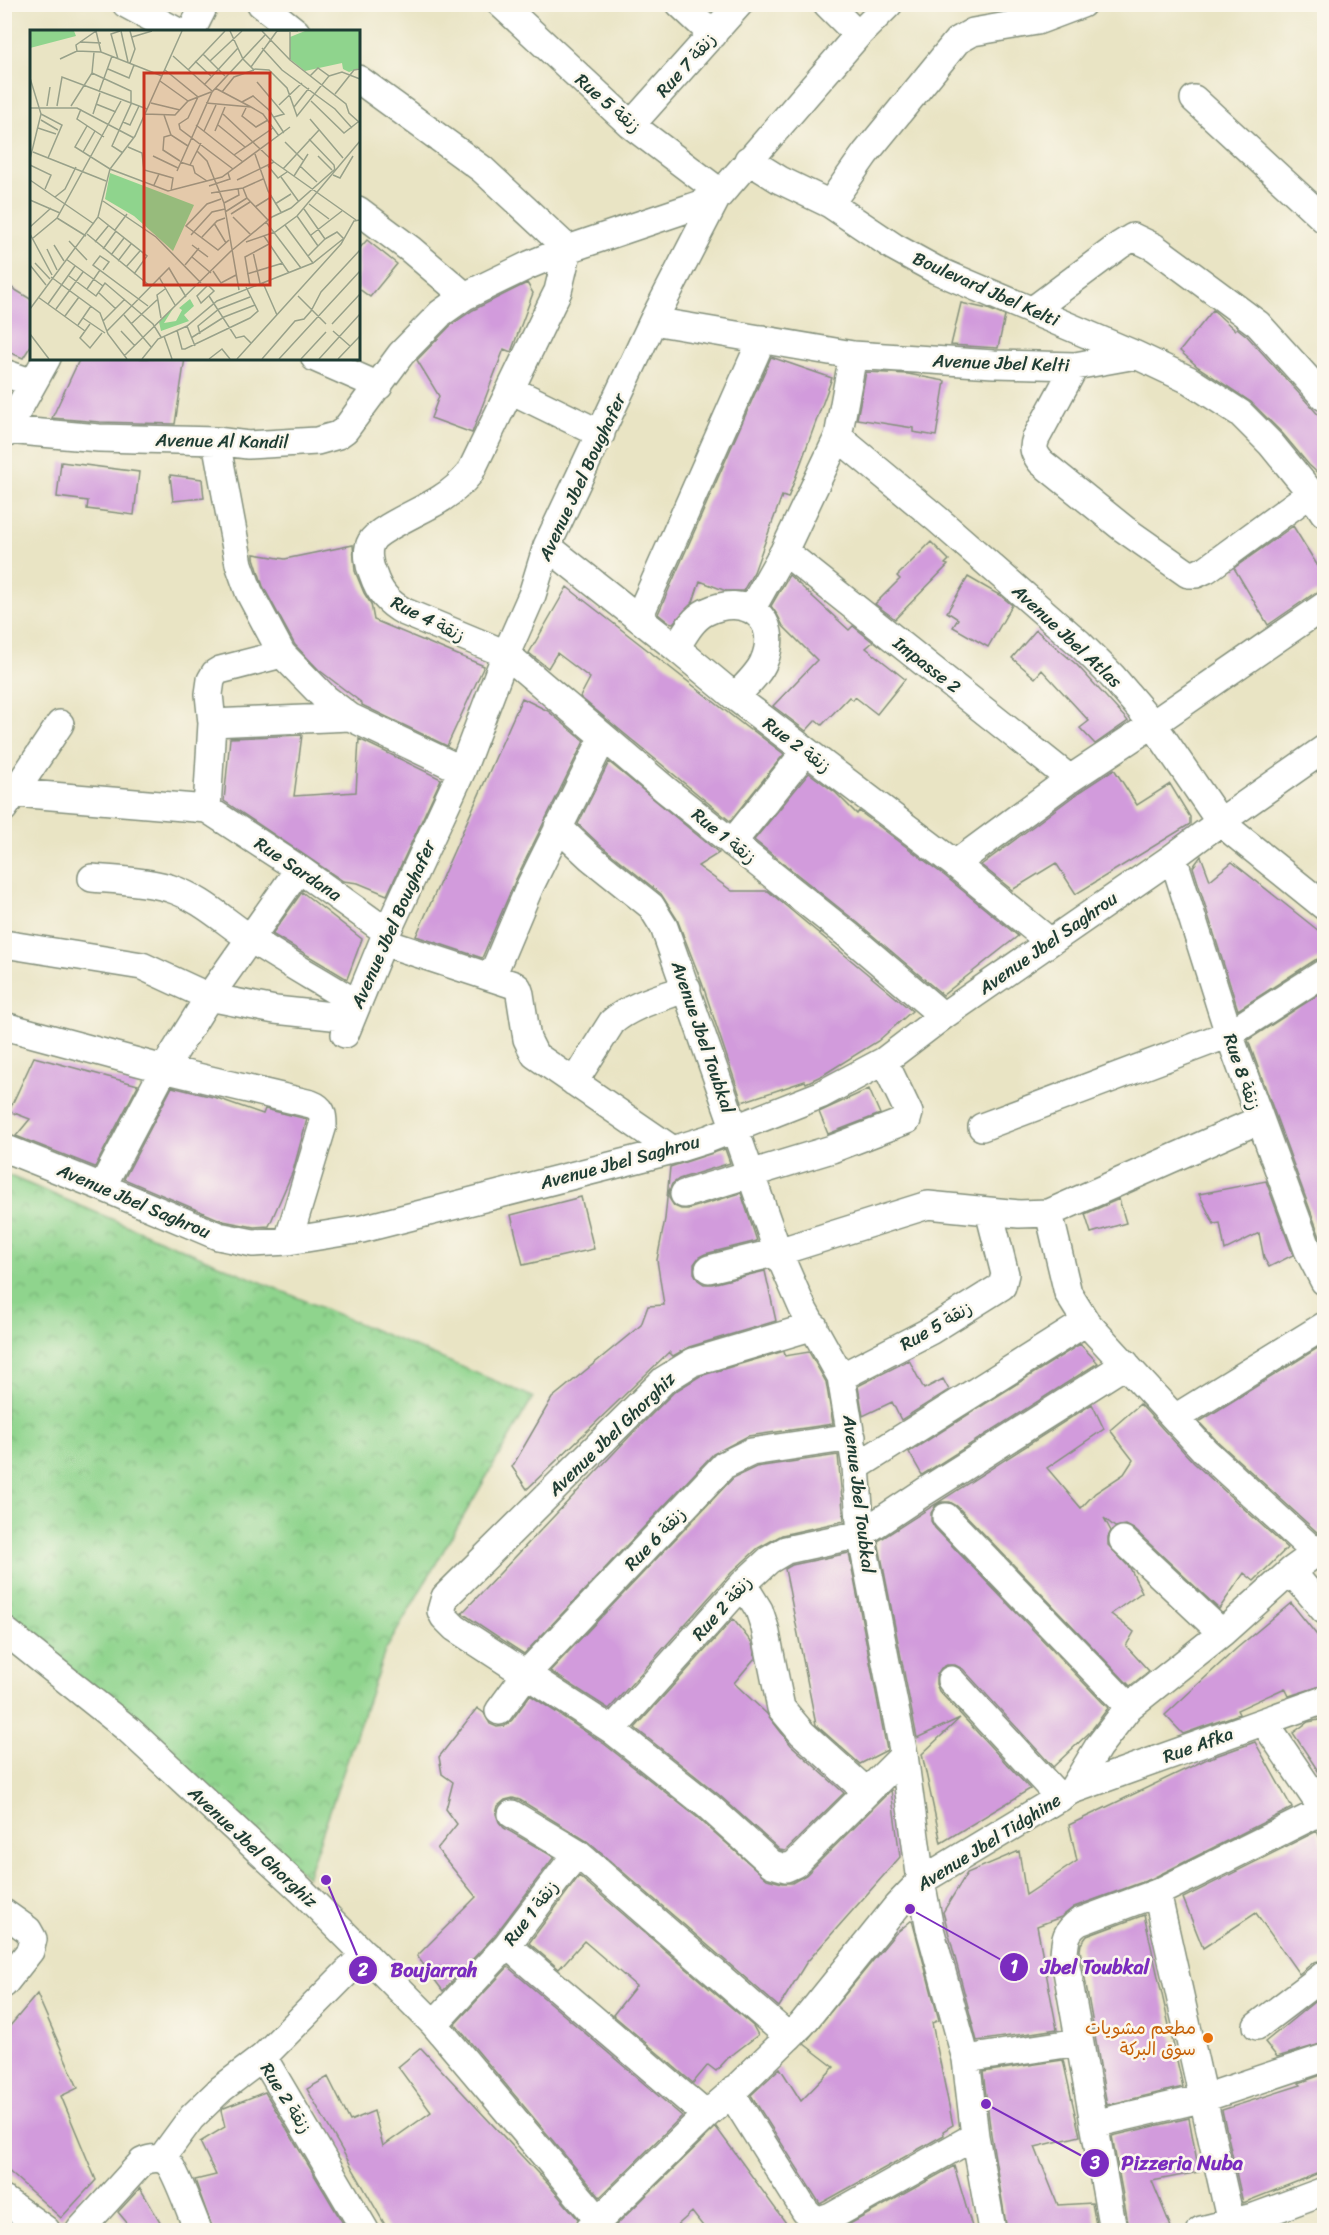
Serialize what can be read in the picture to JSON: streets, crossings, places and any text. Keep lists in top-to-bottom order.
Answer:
{
  "streets": {
    "street": [
      "Rue 7 زنقة",
      "Rue 5 زنقة",
      "Boulevard Jbel Kelti",
      "Avenue Jbel Kelti",
      "Avenue Al Kandil",
      "Avenue Jbel Boughafer",
      "Rue 4 زنقة",
      "Avenue Jbel Atlas",
      "Impasse 2",
      "Rue 2 زنقة",
      "Rue 1 زنقة",
      "Rue Sardana",
      "Avenue Jbel Saghrou",
      "Avenue Jbel Toubkal",
      "Rue 8 زنقة",
      "Avenue Jbel Ghorghiz",
      "Rue 6 زنقة",
      "Rue Afka",
      "Avenue Jbel Tidghine"
    ]
  },
  "crossings": [
    ["Rue 7 زنقة", "Rue 5 زنقة"],
    ["Rue 5 زنقة", "Avenue Al Kandil"],
    ["Rue 5 زنقة", "Avenue Jbel Boughafer"],
    ["Rue 5 زنقة", "Avenue Jbel Toubkal"],
    ["Boulevard Jbel Kelti", "Avenue Jbel Kelti"],
    ["Boulevard Jbel Kelti", "Avenue Jbel Boughafer"],
    ["Avenue Jbel Kelti", "Avenue Jbel Boughafer"],
    ["Avenue Al Kandil", "Avenue Jbel Boughafer"],
    ["Avenue Jbel Boughafer", "Rue 4 زنقة"],
    ["Avenue Jbel Boughafer", "Rue 2 زنقة"],
    ["Avenue Jbel Boughafer", "Rue 1 زنقة"],
    ["Avenue Jbel Boughafer", "Rue Sardana"],
    ["Rue 4 زنقة", "Rue 1 زنقة"],
    ["Avenue Jbel Atlas", "Avenue Jbel Saghrou"],
    ["Rue 2 زنقة", "Avenue Jbel Saghrou"],
    ["Rue 2 زنقة", "Avenue Jbel Toubkal"],
    ["Rue 1 زنقة", "Avenue Jbel Saghrou"],
    ["Rue 1 زنقة", "Avenue Jbel Ghorghiz"],
    ["Avenue Jbel Saghrou", "Avenue Jbel Toubkal"],
    ["Avenue Jbel Saghrou", "Rue 8 زنقة"],
    ["Avenue Jbel Toubkal", "Avenue Jbel Ghorghiz"],
    ["Avenue Jbel Toubkal", "Rue 6 زنقة"],
    ["Avenue Jbel Toubkal", "Avenue Jbel Tidghine"],
    ["Avenue Jbel Ghorghiz", "Rue 6 زنقة"],
    ["Avenue Jbel Ghorghiz", "Avenue Jbel Tidghine"],
    ["Rue Afka", "Avenue Jbel Tidghine"]
  ],
  "places": [
    "Boujarrah",
    "Jbel Toubkal",
    "مطعم مشويات سوق البركة",
    "Pizzeria Nuba"
  ]
}
